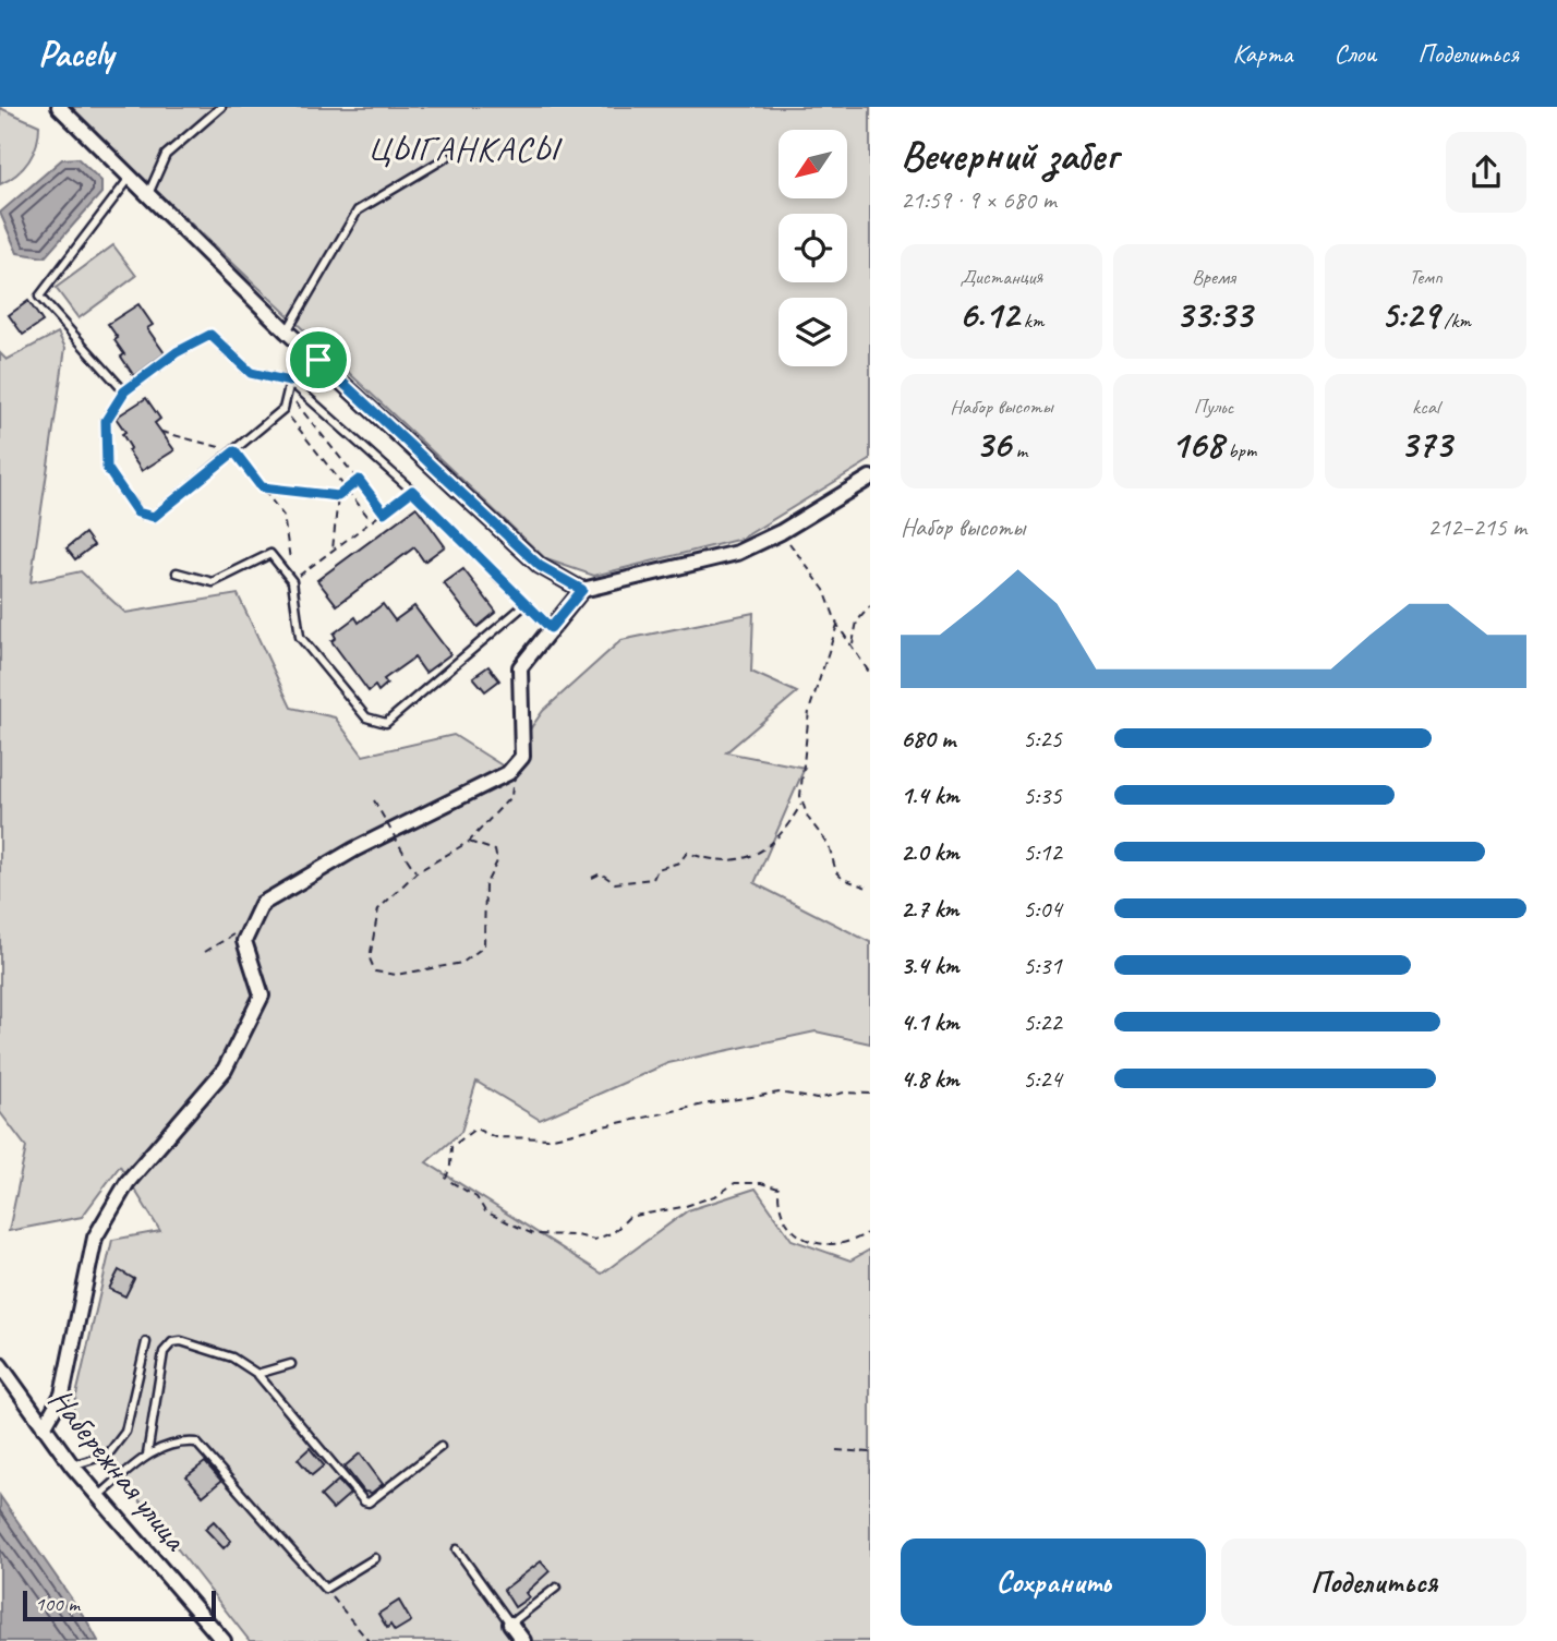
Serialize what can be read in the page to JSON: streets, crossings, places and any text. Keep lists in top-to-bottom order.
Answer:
{
  "streets": {
    "street": ["Набережная улица"]
  },
  "districts": ["ЦЫГАНКАСЫ"],
  "scale_bar": "100 m",
  "north": "bottom left",
  "page": {
    "header": "Pacely",
    "nav": ["Карта", "Слои", "Поделиться"],
    "heading": ["Вечерний забег", "21:59 · 9 × 680 m"],
    "stats": [
      ["Дистанция", "6.12 km"],
      ["Время", "33:33"],
      ["Темп", "5:29 /km"],
      ["Набор высоты", "36 m"],
      ["Пульс", "168 bpm"],
      ["kcal", "373"]
    ],
    "chart": ["Набор высоты", "212–215 m"],
    "list": [
      {
        "name": "680 m",
        "note": "5:25"
      },
      {
        "name": "1.4 km",
        "note": "5:35"
      },
      {
        "name": "2.0 km",
        "note": "5:12"
      },
      {
        "name": "2.7 km",
        "note": "5:04"
      },
      {
        "name": "3.4 km",
        "note": "5:31"
      },
      {
        "name": "4.1 km",
        "note": "5:22"
      },
      {
        "name": "4.8 km",
        "note": "5:24"
      }
    ],
    "buttons": ["Сохранить", "Поделиться"],
    "scale": "100 m"
  }
}
